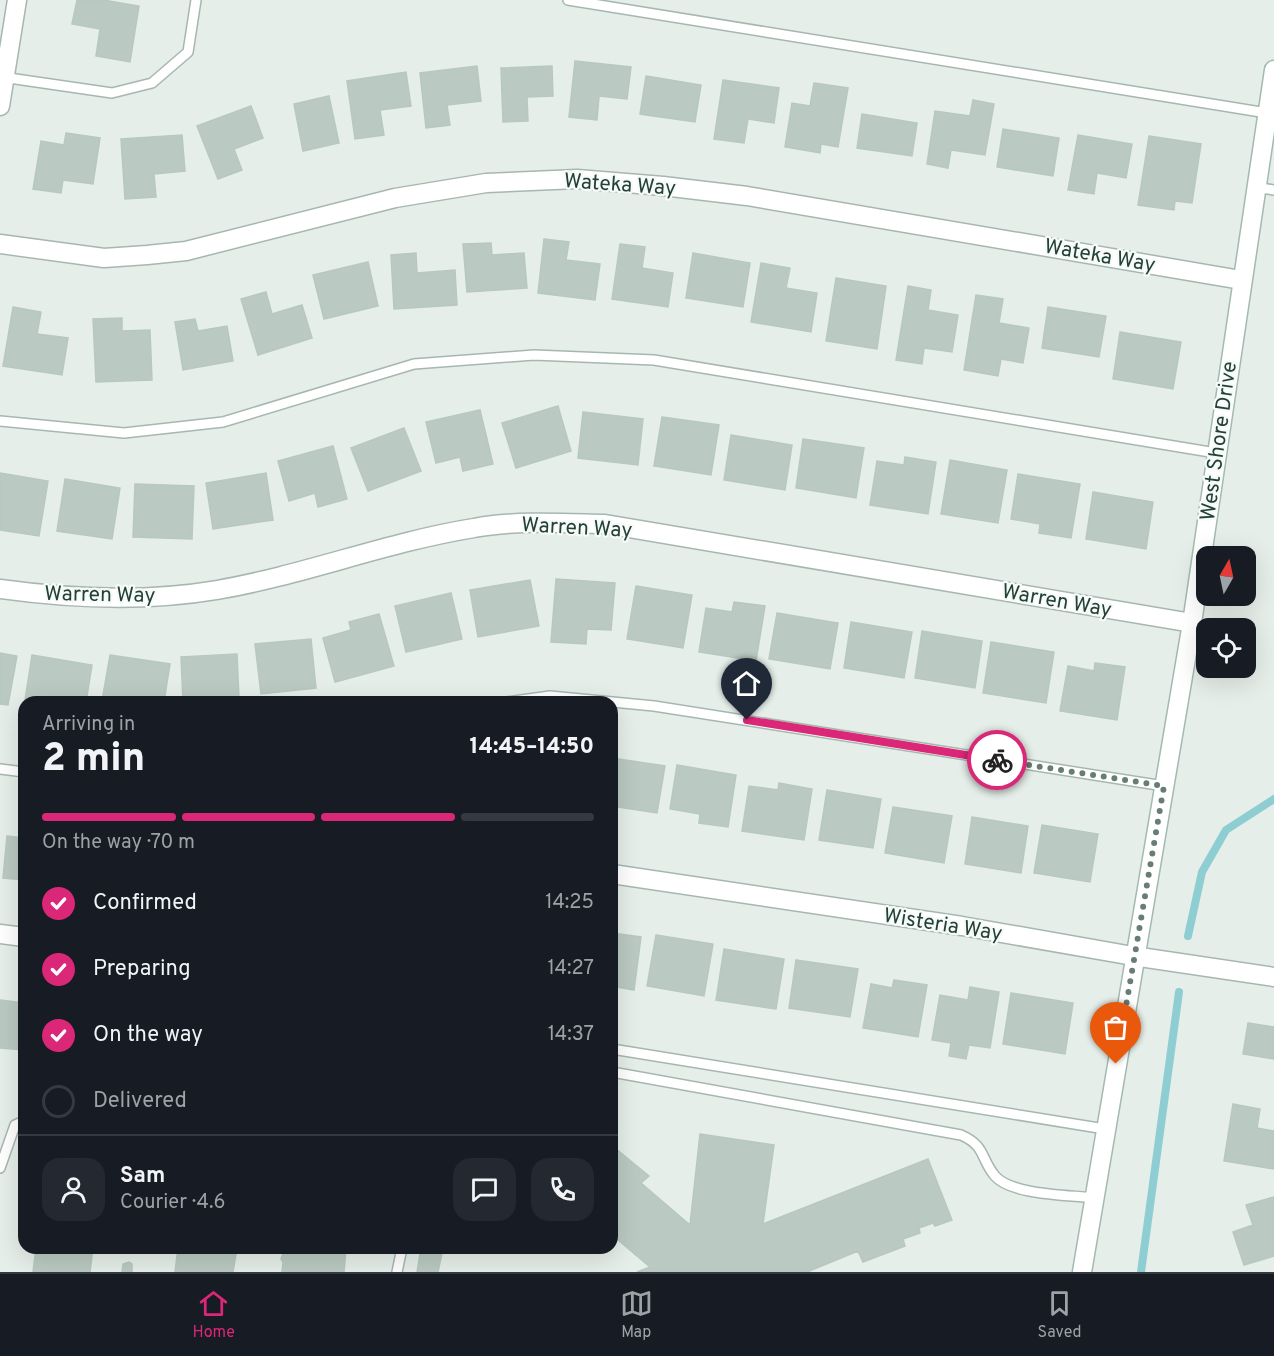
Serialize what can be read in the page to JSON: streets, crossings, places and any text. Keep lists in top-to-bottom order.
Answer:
{
  "streets": {
    "street": [
      "Wateka Way",
      "West Shore Drive",
      "Warren Way",
      "Wisteria Way"
    ]
  },
  "crossings": [
    ["Wateka Way", "West Shore Drive"],
    ["West Shore Drive", "Warren Way"],
    ["West Shore Drive", "Wisteria Way"]
  ],
  "north": "top",
  "page": {
    "heading": ["2 min", "Arriving in", "14:45–14:50"],
    "panel": ["Sam", "Courier · 4.6"],
    "bar": "On the way · 70 m",
    "list": [
      ["Confirmed", "14:25"],
      ["Preparing", "14:27"],
      ["On the way", "14:37"],
      "Delivered"
    ],
    "tabs": ["Home", "Map", "Saved"]
  }
}
